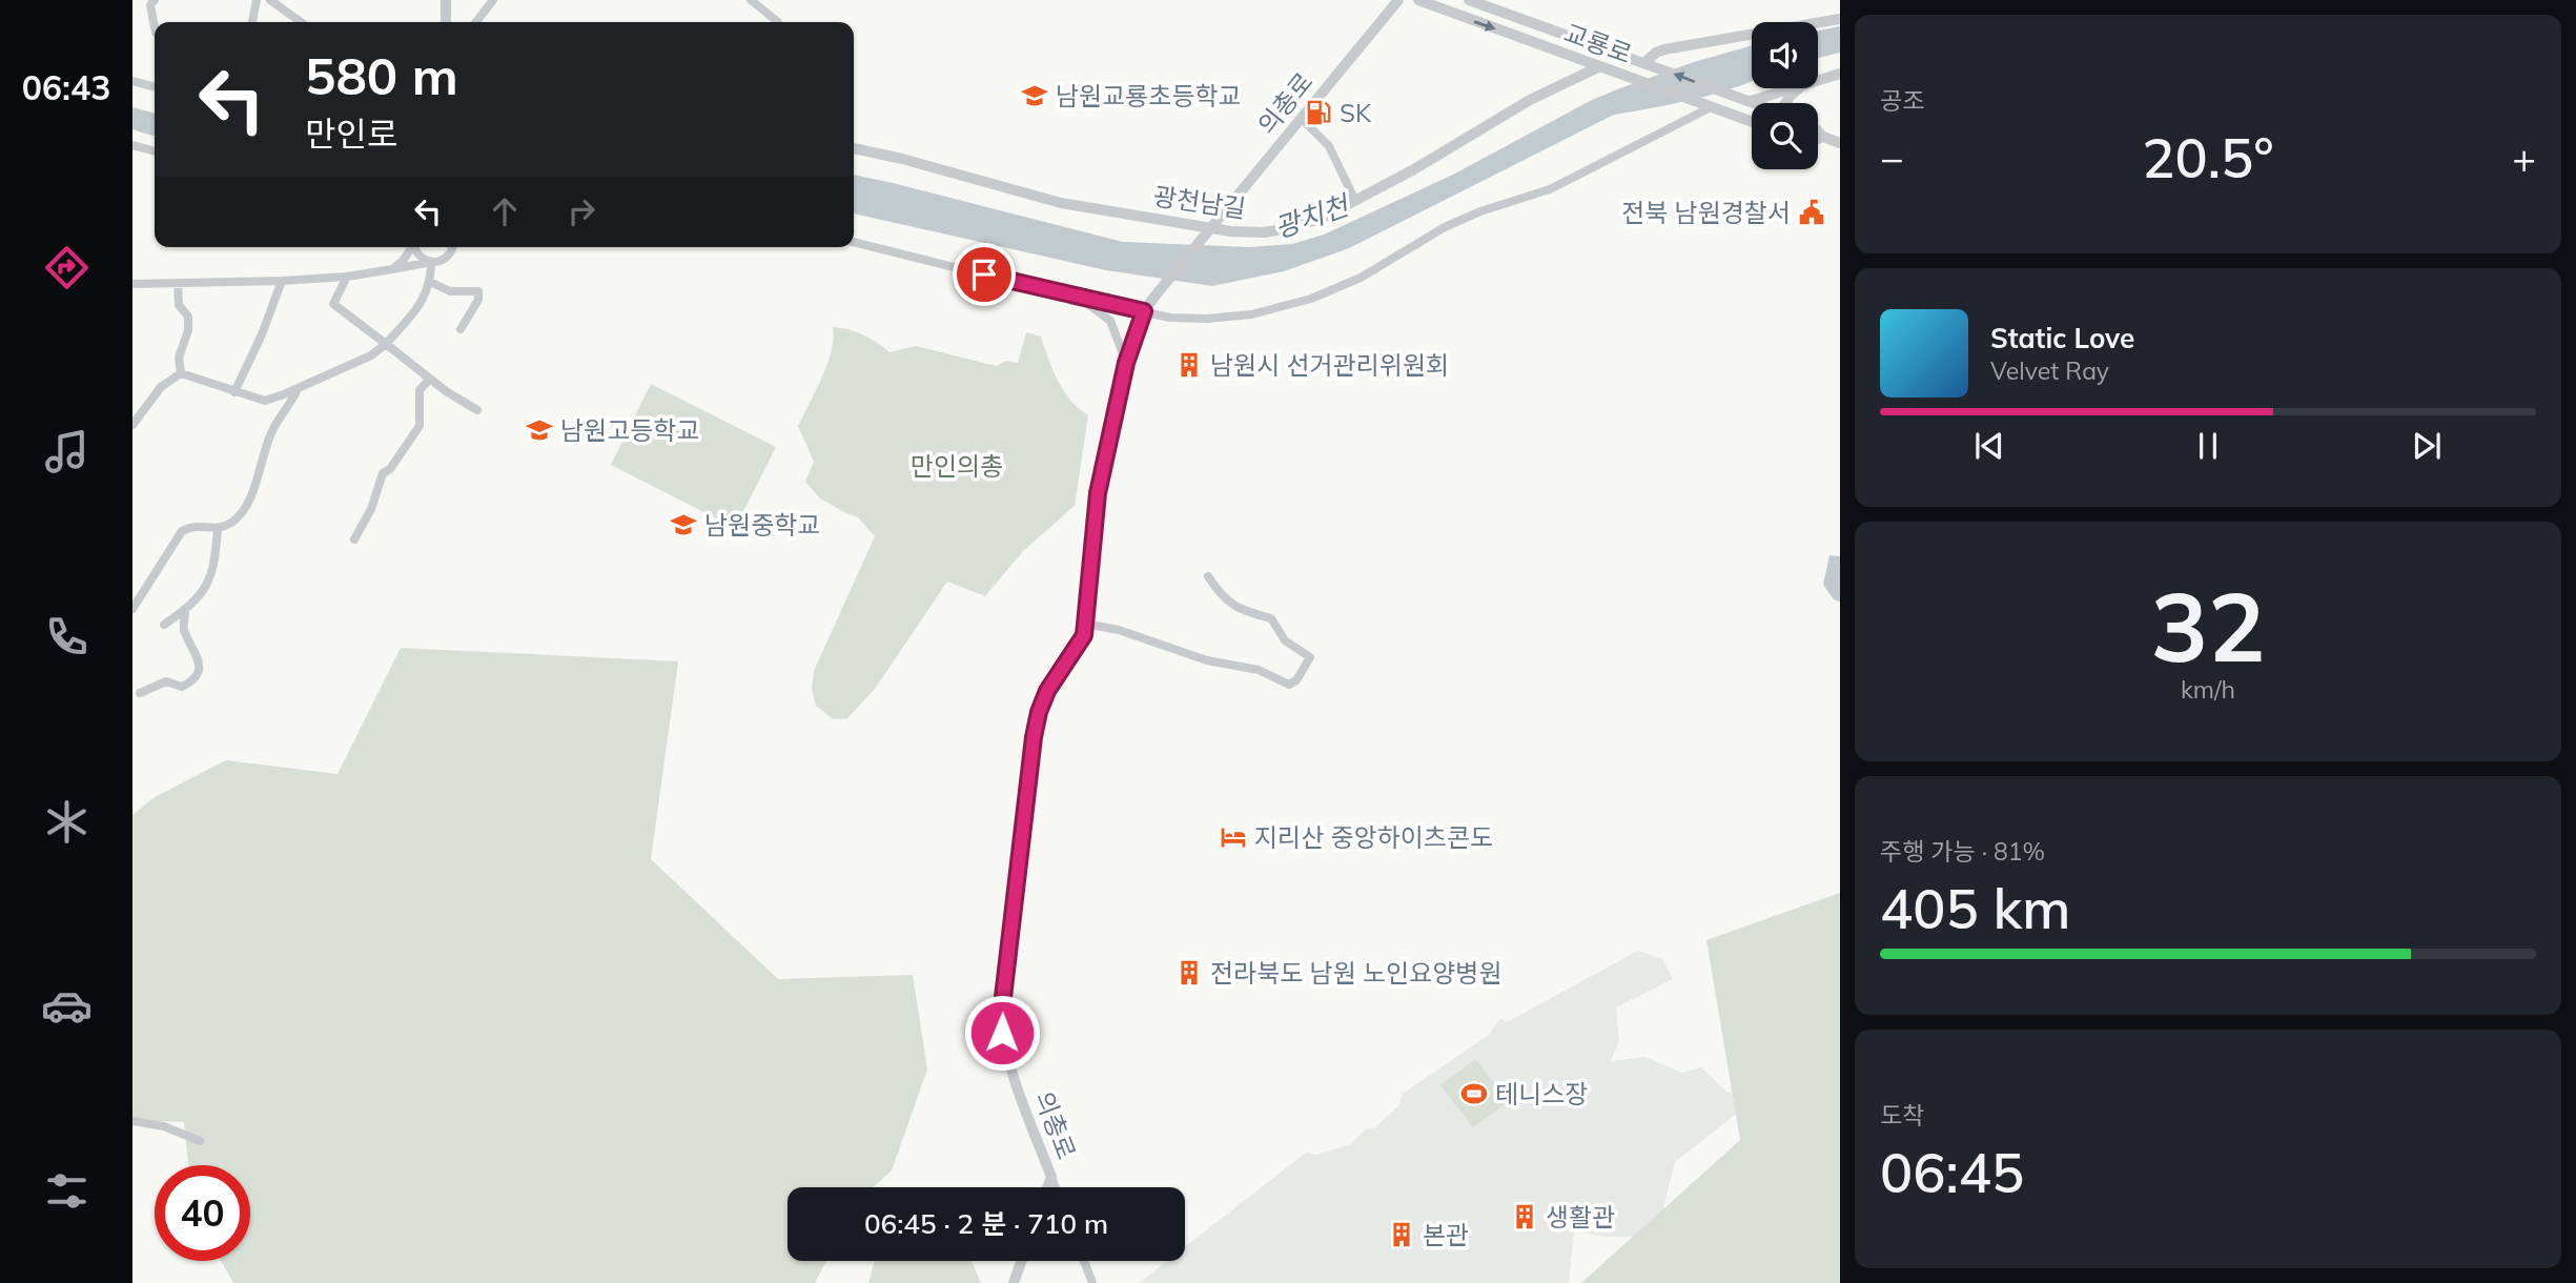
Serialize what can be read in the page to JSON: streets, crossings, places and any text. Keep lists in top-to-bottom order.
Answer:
{
  "streets": {
    "street": ["교룡로", "의총로", "광천남길"]
  },
  "crossings": [
    ["교룡로", "광천남길"],
    ["의총로", "광천남길"]
  ],
  "water": ["광치천"],
  "parks": ["만인의총"],
  "places": {
    "school or university": ["남원교룡초등학교", "남원고등학교", "남원중학교"],
    "fuel station": ["SK"],
    "public building": ["전북 남원경찰서"],
    "building": [
      "남원시 선거관리위원회",
      "전라북도 남원 노인요양병원",
      "생활관",
      "본관"
    ],
    "hotel": ["지리산 중앙하이츠콘도"],
    "sports": ["테니스장"]
  },
  "page": {
    "tabs": "06:43",
    "tile": [
      "공조",
      ["32", "km/h"],
      ["주행 가능 · 81%", "405 km"],
      ["도착", "06:45"]
    ],
    "turn": ["580 m", "만인로"],
    "heat": ["−", "20.5°", "+"],
    "song": ["Static Love", "Velvet Ray"],
    "limit": "40",
    "trip": "06:45 · 2 분 · 710 m"
  }
}
